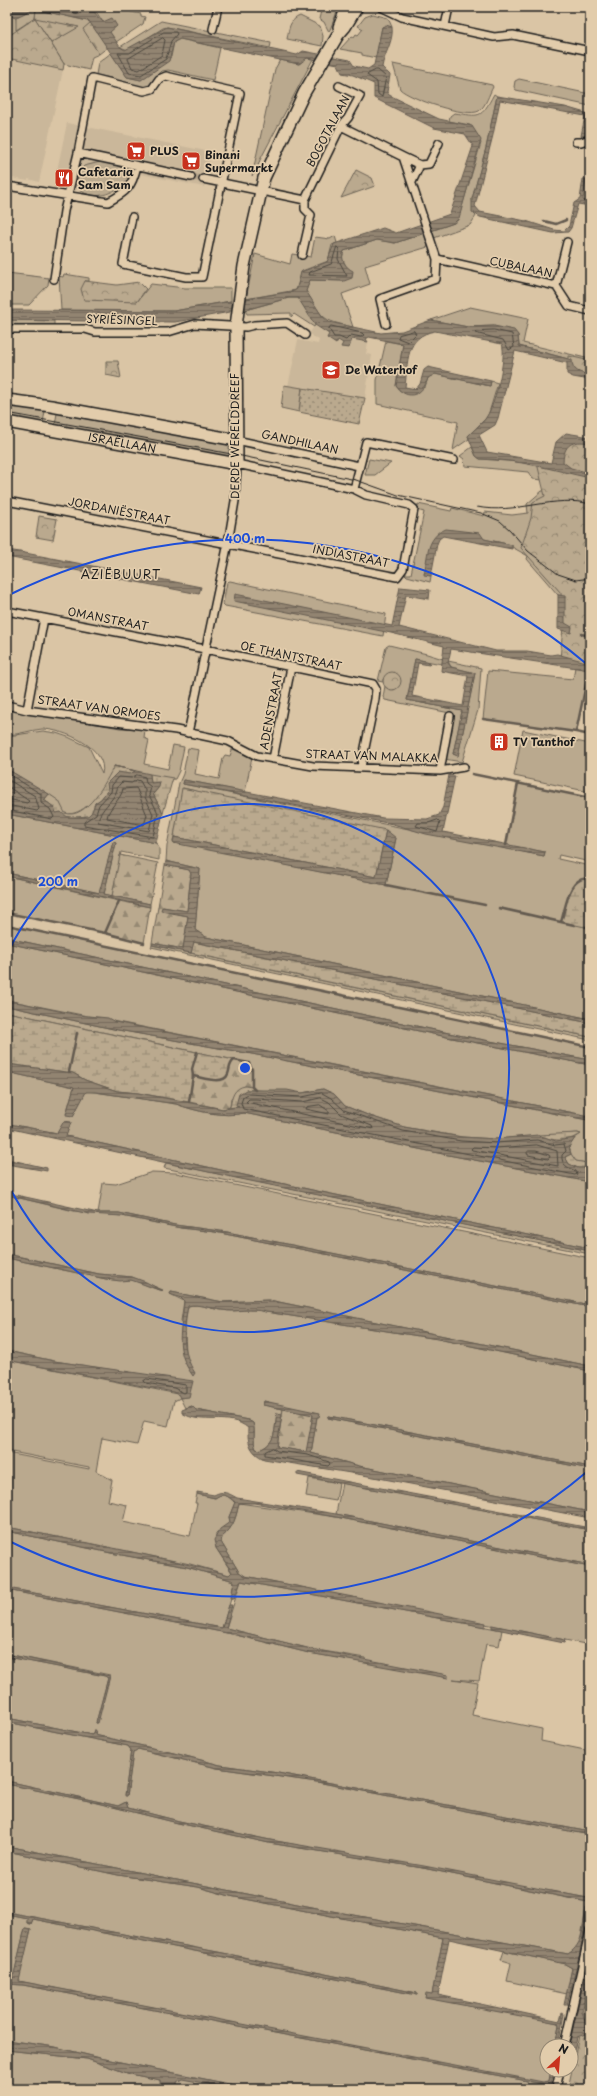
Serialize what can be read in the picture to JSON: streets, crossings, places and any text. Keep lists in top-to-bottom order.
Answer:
{
  "streets": {
    "street": [
      "BOGOTALAAN",
      "CUBALAAN",
      "SYRIËSINGEL",
      "DERDE WERELDDREEF",
      "GANDHILAAN",
      "ISRAËLLAAN",
      "JORDANIËSTRAAT",
      "INDIASTRAAT",
      "OMANSTRAAT",
      "OE THANTSTRAAT",
      "STRAAT VAN ORMOES",
      "ADENSTRAAT",
      "STRAAT VAN MALAKKA"
    ]
  },
  "crossings": [
    ["SYRIËSINGEL", "DERDE WERELDDREEF"],
    ["DERDE WERELDDREEF", "GANDHILAAN"],
    ["DERDE WERELDDREEF", "ISRAËLLAAN"],
    ["DERDE WERELDDREEF", "JORDANIËSTRAAT"],
    ["DERDE WERELDDREEF", "INDIASTRAAT"],
    ["DERDE WERELDDREEF", "OMANSTRAAT"],
    ["DERDE WERELDDREEF", "OE THANTSTRAAT"],
    ["DERDE WERELDDREEF", "STRAAT VAN ORMOES"],
    ["DERDE WERELDDREEF", "STRAAT VAN MALAKKA"],
    ["GANDHILAAN", "ISRAËLLAAN"],
    ["JORDANIËSTRAAT", "INDIASTRAAT"],
    ["OMANSTRAAT", "OE THANTSTRAAT"],
    ["OE THANTSTRAAT", "ADENSTRAAT"],
    ["OE THANTSTRAAT", "STRAAT VAN MALAKKA"],
    ["STRAAT VAN ORMOES", "STRAAT VAN MALAKKA"],
    ["ADENSTRAAT", "STRAAT VAN MALAKKA"]
  ],
  "districts": ["AZIËBUURT"],
  "places": {
    "supermarket": ["PLUS", "Binani Supermarkt"],
    "restaurant": ["Cafetaria Sam Sam"],
    "school or university": ["De Waterhof"],
    "building": ["TV Tanthof"]
  },
  "north": "top right",
  "rings": ["400 m", "200 m"]
}
